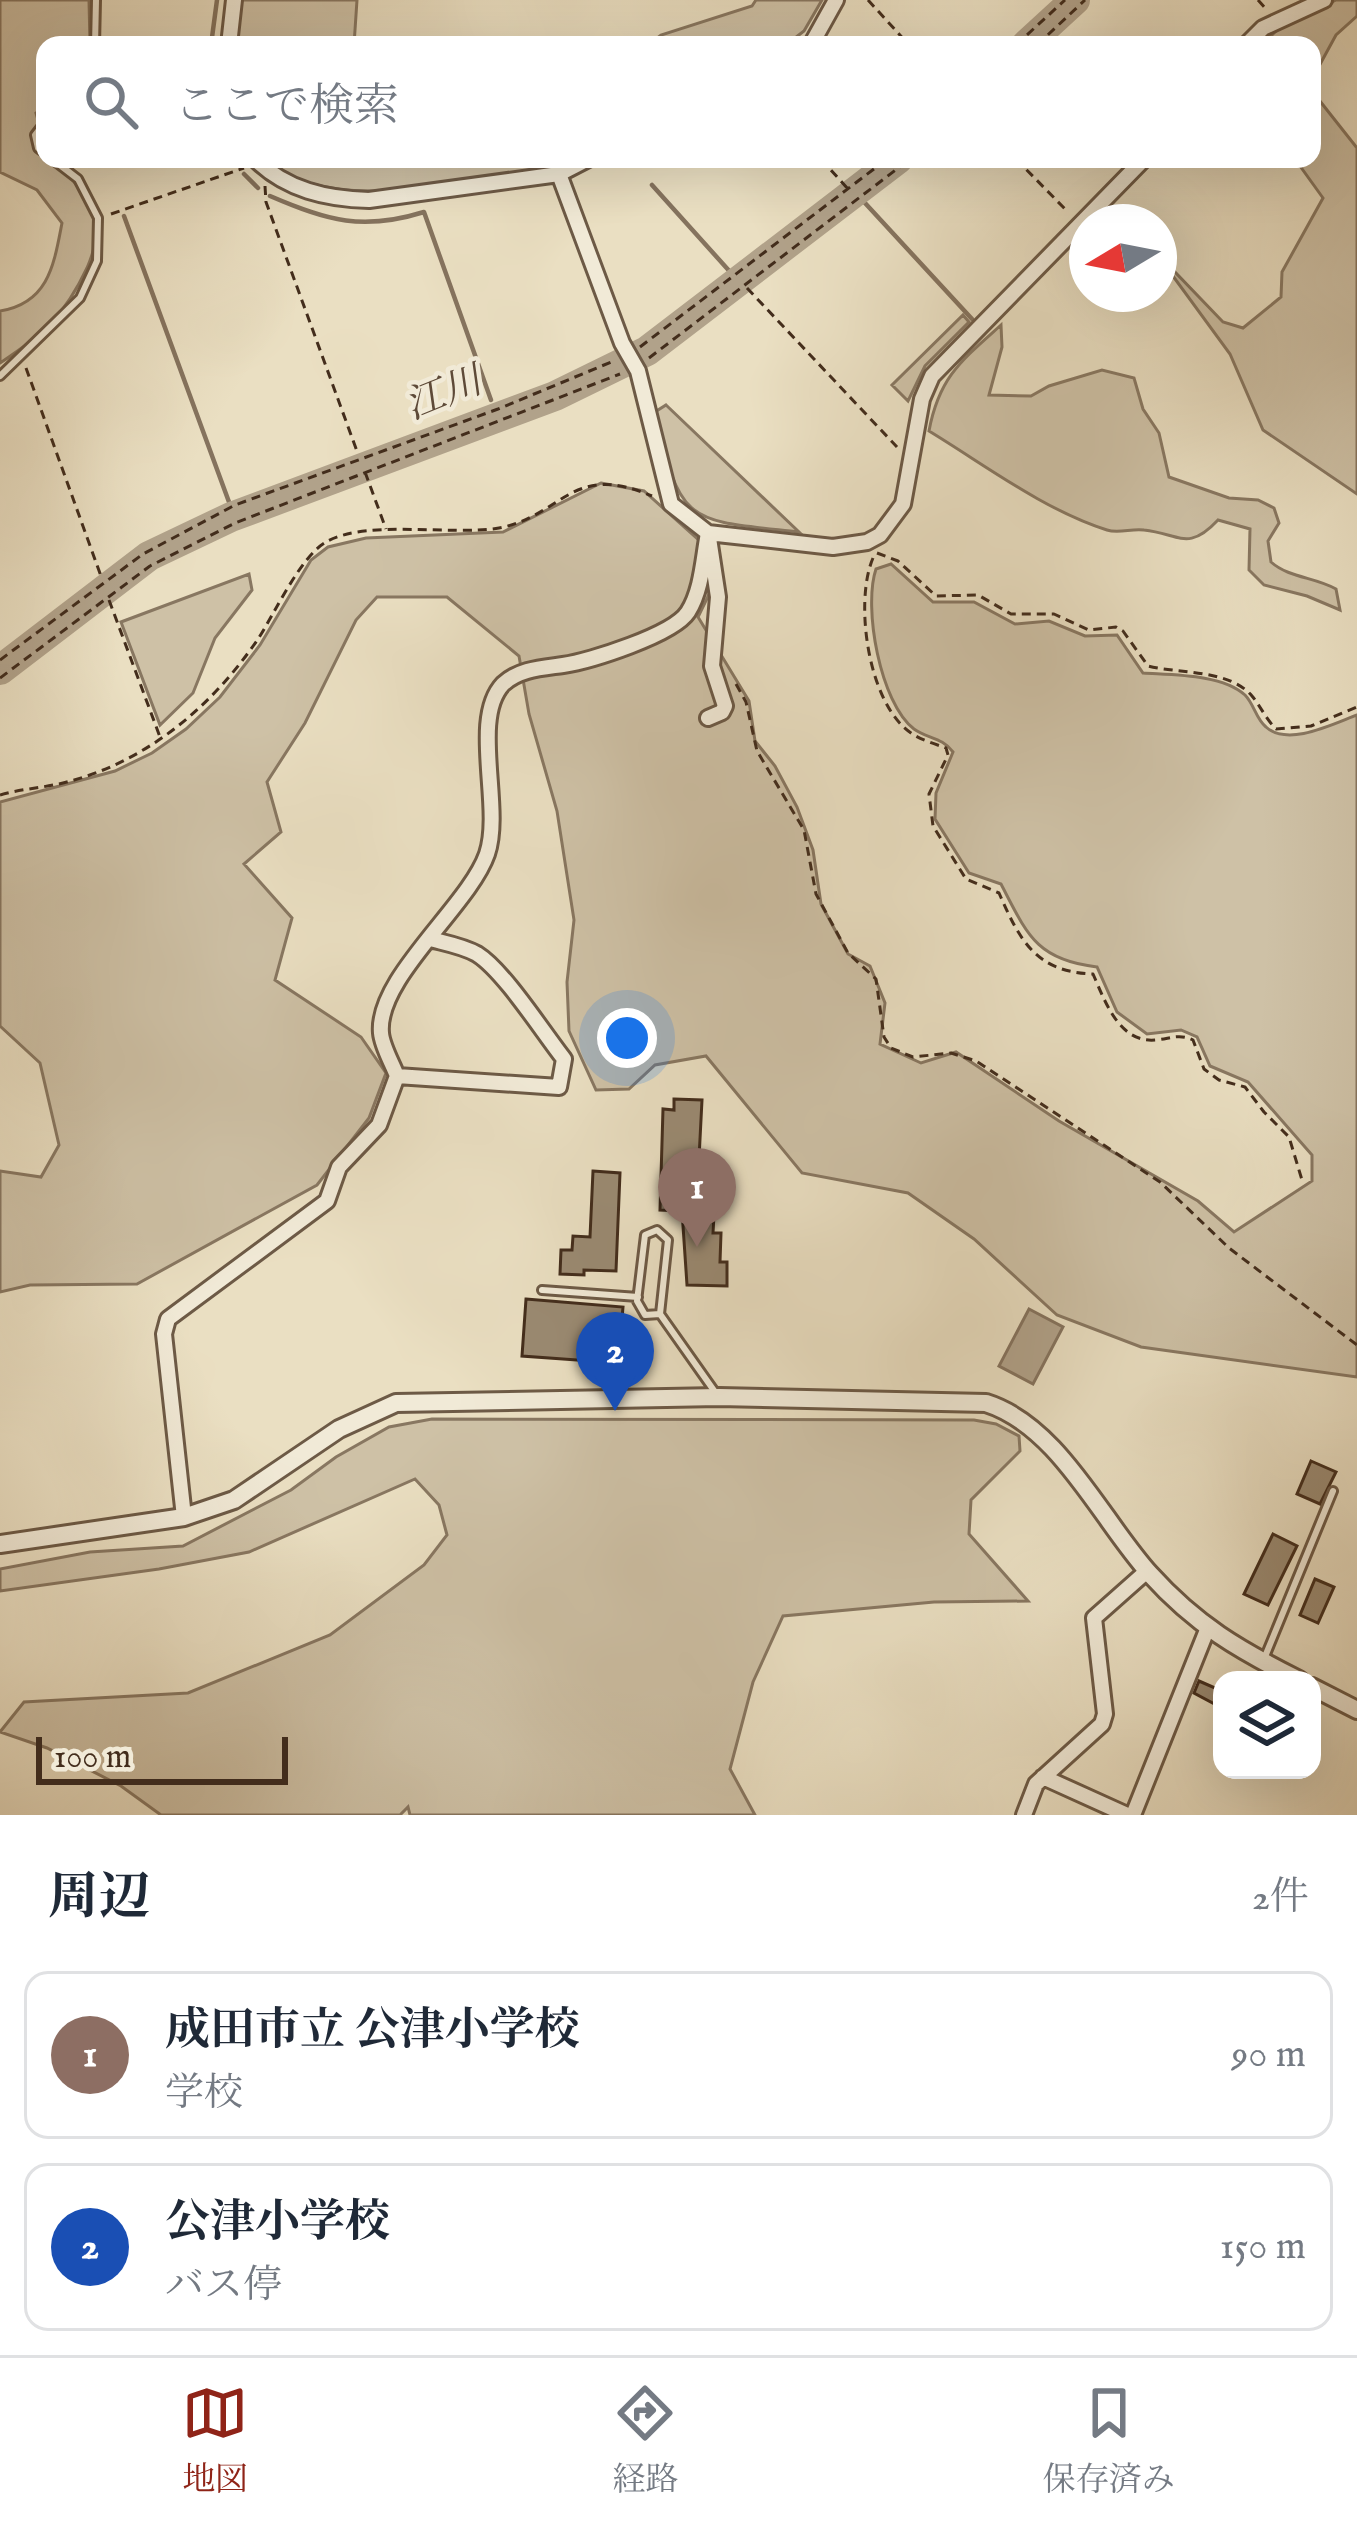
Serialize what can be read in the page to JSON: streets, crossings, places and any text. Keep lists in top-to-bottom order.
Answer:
{
  "water": ["江川"],
  "scale_bar": "100 m",
  "north": "left",
  "page": {
    "search": "ここで検索",
    "pins": ["1", "2"],
    "scale": "100 m",
    "heading": ["周辺", "2件"],
    "list": [
      {
        "mark": "1",
        "name": "成田市立 公津小学校",
        "note": "学校",
        "value": "90 m"
      },
      {
        "mark": "2",
        "name": "公津小学校",
        "note": "バス停",
        "value": "150 m"
      }
    ],
    "nav": ["地図", "経路", "保存済み"]
  }
}
